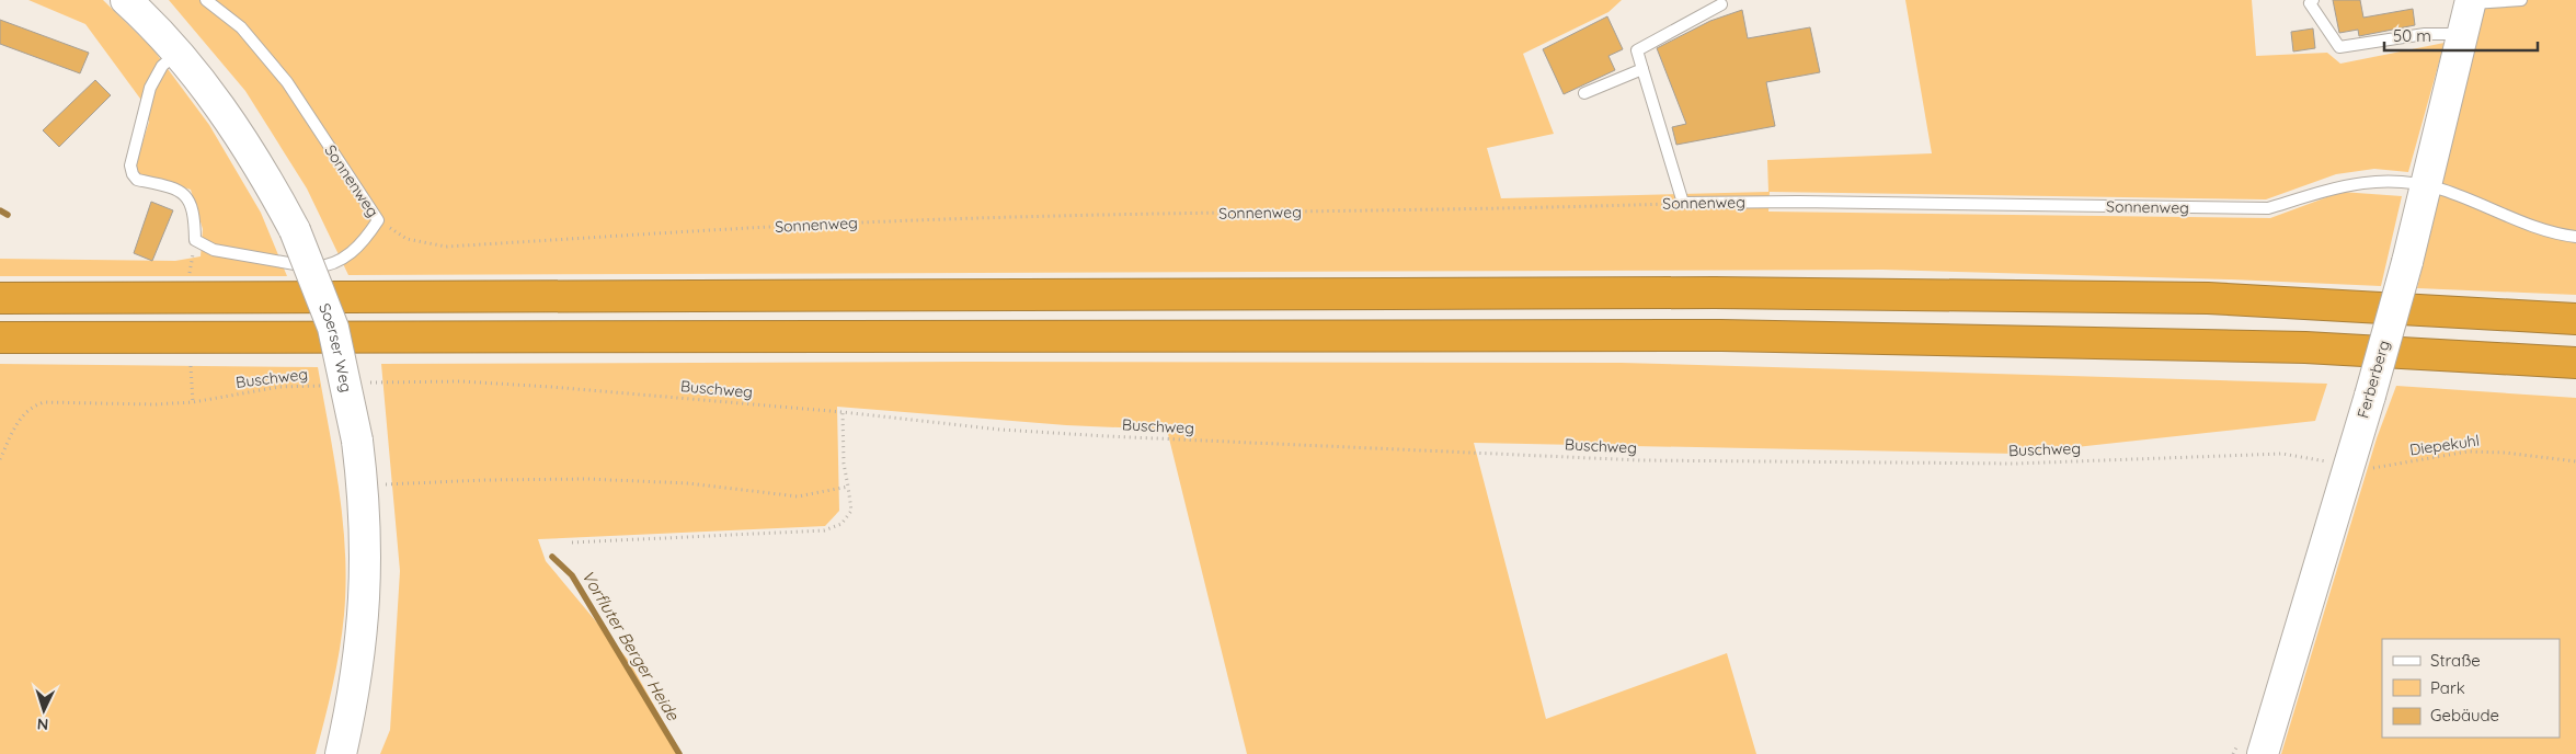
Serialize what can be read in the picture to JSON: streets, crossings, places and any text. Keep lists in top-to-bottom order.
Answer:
{
  "streets": {
    "main road": ["Soerser Weg", "Ferberberg"],
    "lane": ["Sonnenweg"],
    "path": ["Buschweg", "Diepekuhl"]
  },
  "crossings": [
    ["Sonnenweg", "Ferberberg"],
    ["Buschweg", "Ferberberg"],
    ["Buschweg", "Diepekuhl"],
    ["Ferberberg", "Diepekuhl"]
  ],
  "water": ["Vorfluter Berger Heide"],
  "legend": ["Straße", "Park", "Gebäude"],
  "scale_bar": "50 m",
  "north": "bottom"
}
